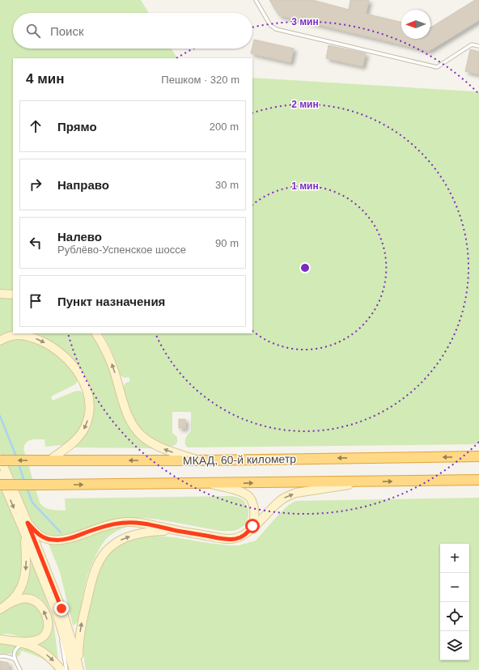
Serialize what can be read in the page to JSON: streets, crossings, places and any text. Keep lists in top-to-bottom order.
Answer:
{
  "streets": {
    "highway": ["МКАД, 60-й километр"]
  },
  "north": "left",
  "page": {
    "search": "Поиск",
    "heading": ["4 мин", "Пешком · 320 m"],
    "list": [
      ["Прямо", "200 m"],
      ["Направо", "30 m"],
      ["Налево", "Рублёво-Успенское шоссе", "90 m"],
      "Пункт назначения"
    ],
    "map_buttons": ["+", "−"]
  },
  "rings": ["3 мин", "2 мин", "1 мин"]
}
